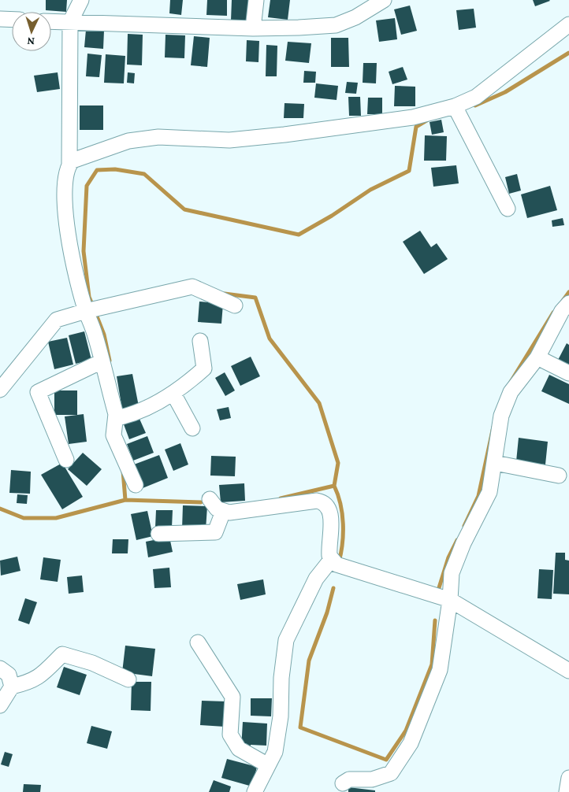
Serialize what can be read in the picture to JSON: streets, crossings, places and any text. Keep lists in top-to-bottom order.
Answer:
{
  "north": "bottom"
}
